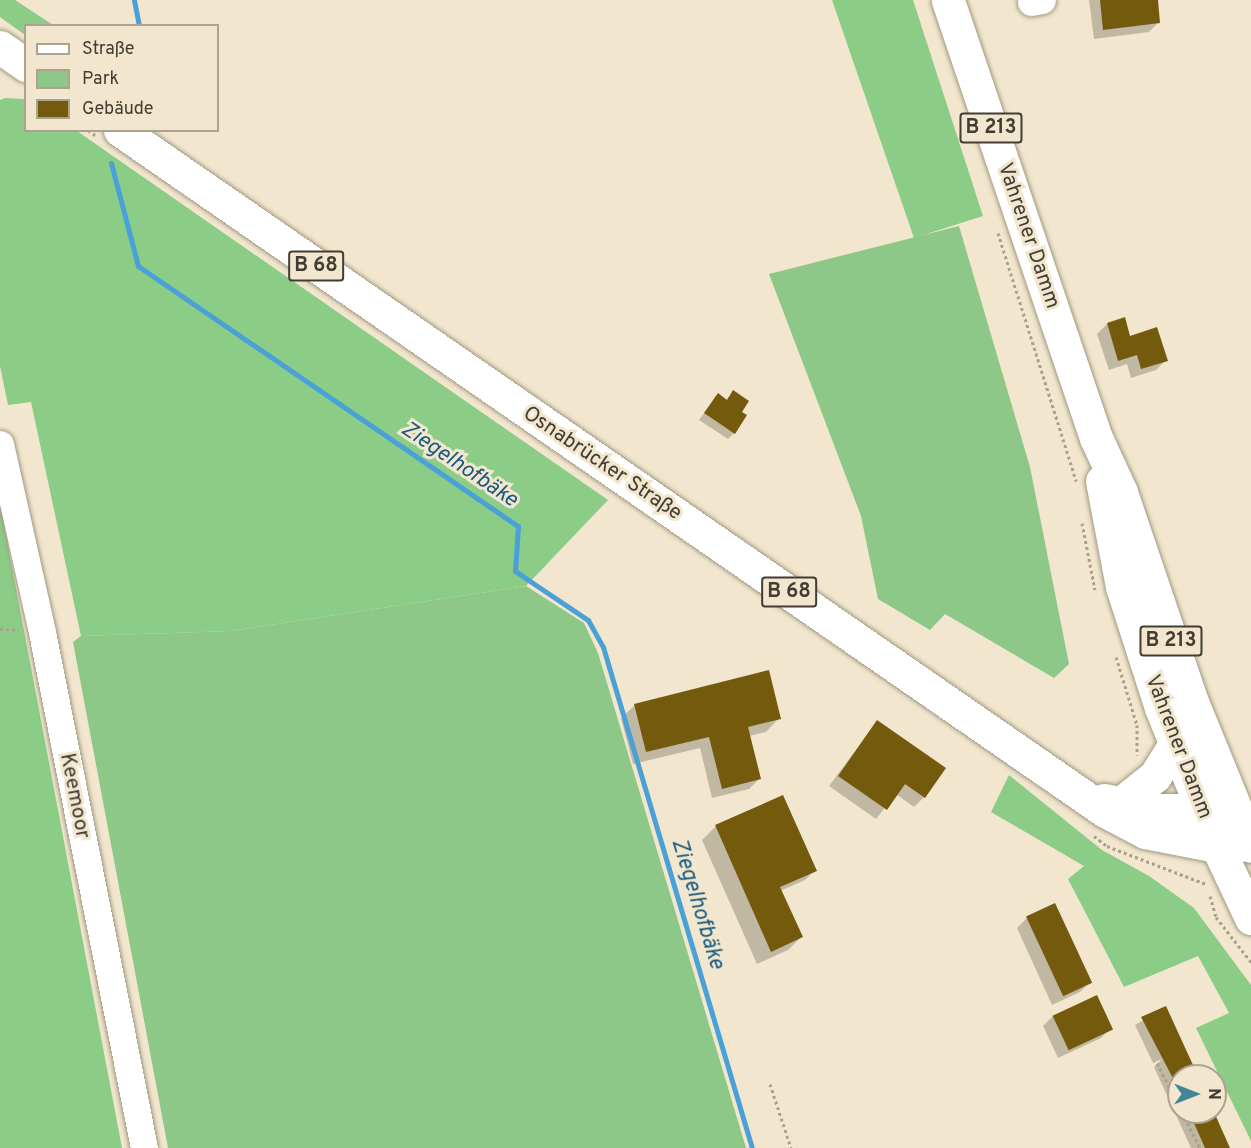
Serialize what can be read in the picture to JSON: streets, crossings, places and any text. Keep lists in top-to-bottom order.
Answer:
{
  "streets": {
    "main road": [
      "B 213",
      "Vahrener Damm",
      "B 68",
      "Osnabrücker Straße"
    ],
    "street": ["Keemoor"]
  },
  "crossings": [
    ["B 213", "Vahrener Damm"],
    ["B 213", "Osnabrücker Straße"],
    ["Vahrener Damm", "Osnabrücker Straße"]
  ],
  "water": ["Ziegelhofbäke"],
  "legend": ["Straße", "Park", "Gebäude"],
  "north": "right"
}
